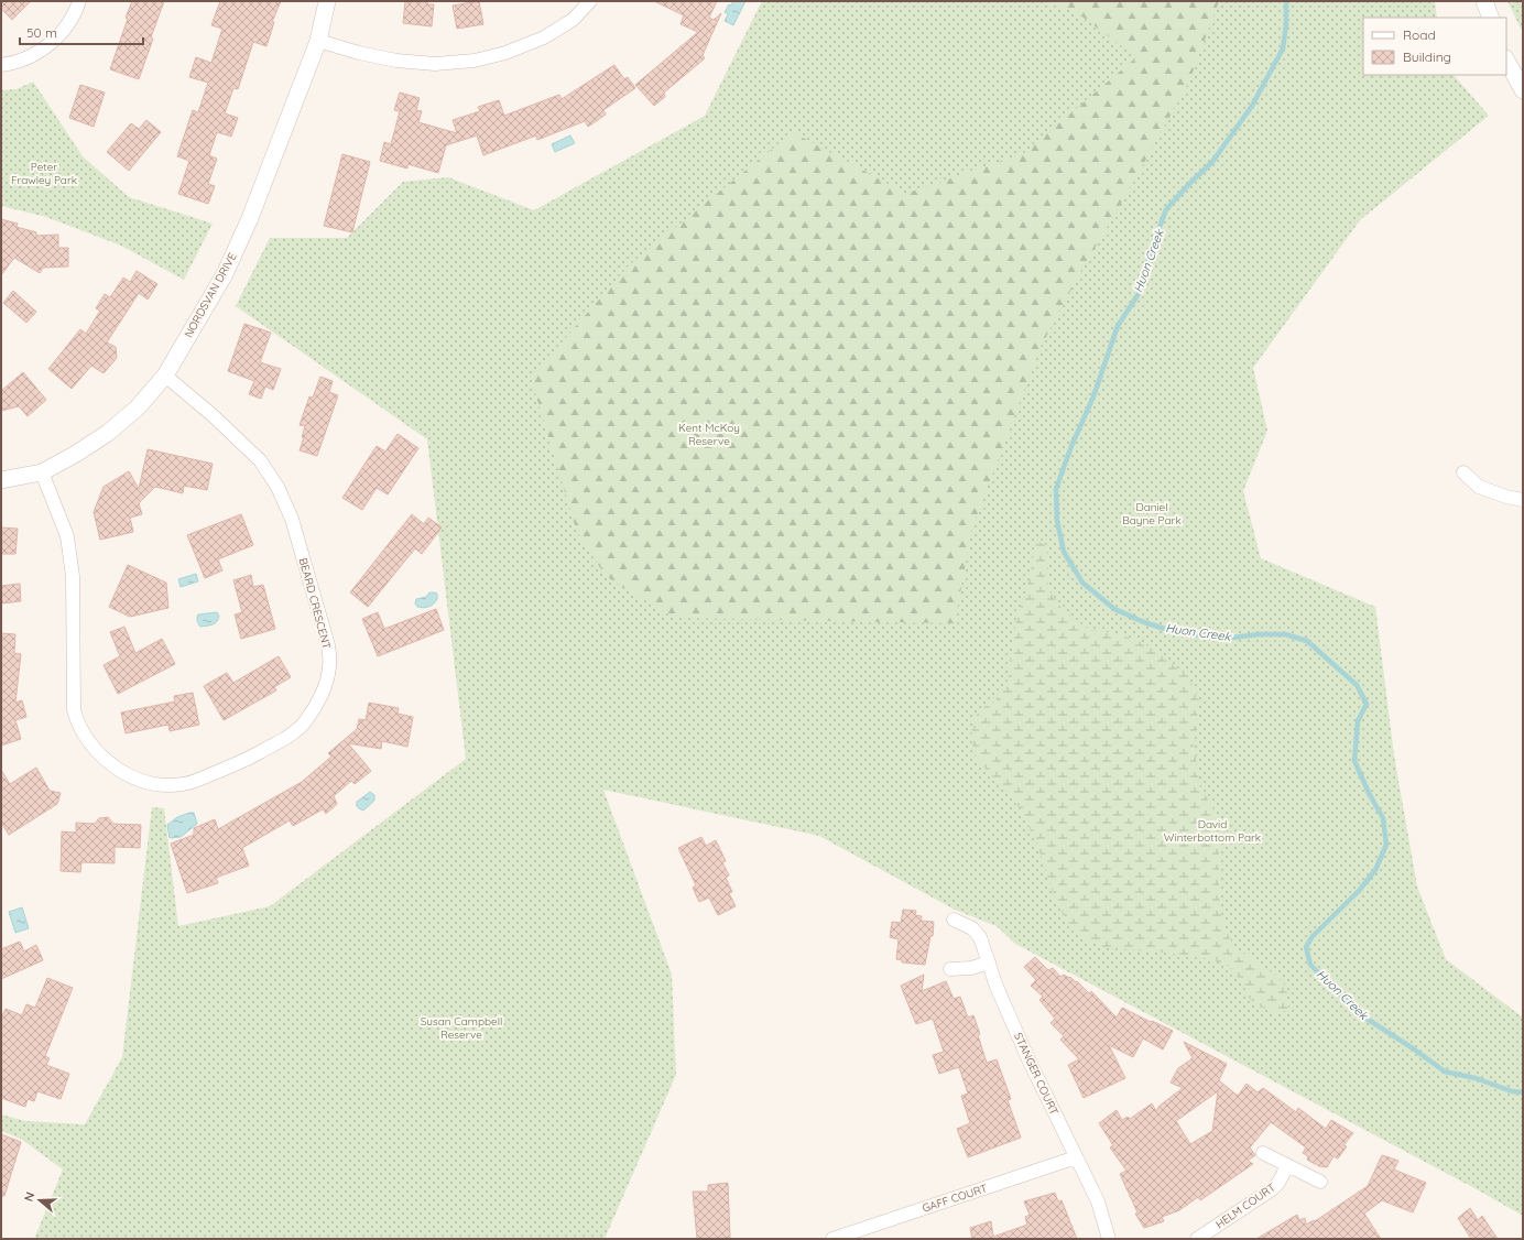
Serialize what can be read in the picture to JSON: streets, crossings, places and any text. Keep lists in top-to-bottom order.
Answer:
{
  "streets": {
    "street": [
      "NORDSVAN DRIVE",
      "BEARD CRESCENT",
      "STANGER COURT",
      "GAFF COURT",
      "HELM COURT"
    ]
  },
  "crossings": [
    ["NORDSVAN DRIVE", "BEARD CRESCENT"],
    ["STANGER COURT", "GAFF COURT"]
  ],
  "water": ["Huon Creek"],
  "parks": [
    "Peter Frawley Park",
    "Kent McKoy Reserve",
    "Daniel Bayne Park",
    "David Winterbottom Park",
    "Susan Campbell Reserve"
  ],
  "legend": ["Road", "Building"],
  "scale_bar": "50 m",
  "north": "left"
}
